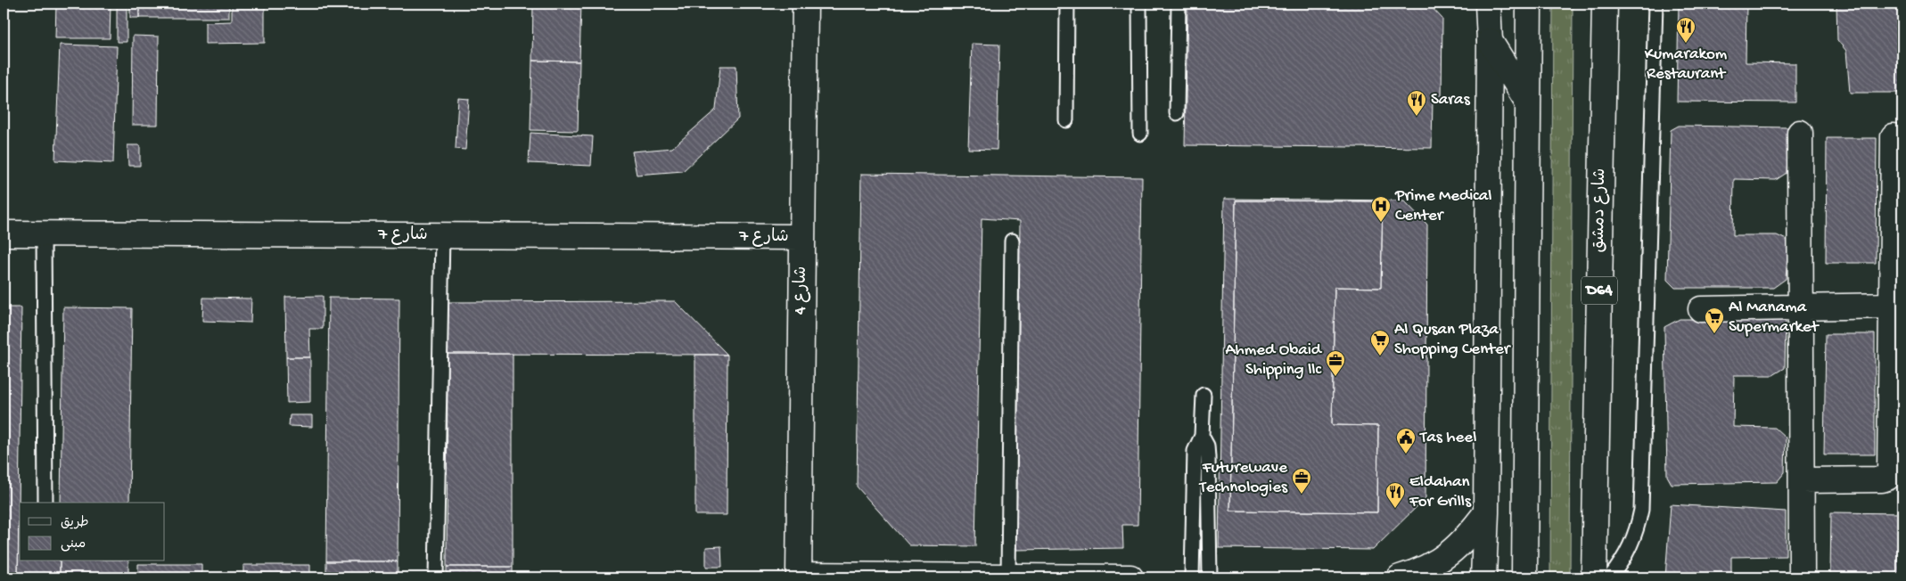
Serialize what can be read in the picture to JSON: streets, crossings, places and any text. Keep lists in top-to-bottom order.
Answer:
{
  "streets": {
    "street": [
      "شارع دمشق",
      "شارع 7",
      "شارع 4",
      "D64"
    ]
  },
  "crossings": [
    ["شارع 7", "شارع 4"]
  ],
  "places": {
    "restaurant": ["Kumarakom Restaurant", "Saras", "Eldahan For Grills"],
    "hospital": ["Prime Medical Center"],
    "supermarket": ["Al Manama Supermarket", "Al Qusan Plaza Shopping Center"],
    "office": ["Ahmed Obaid Shipping llc", "Futurewave Technologies"],
    "public building": ["Tas heel"]
  },
  "legend": ["طريق", "مبنى"]
}
